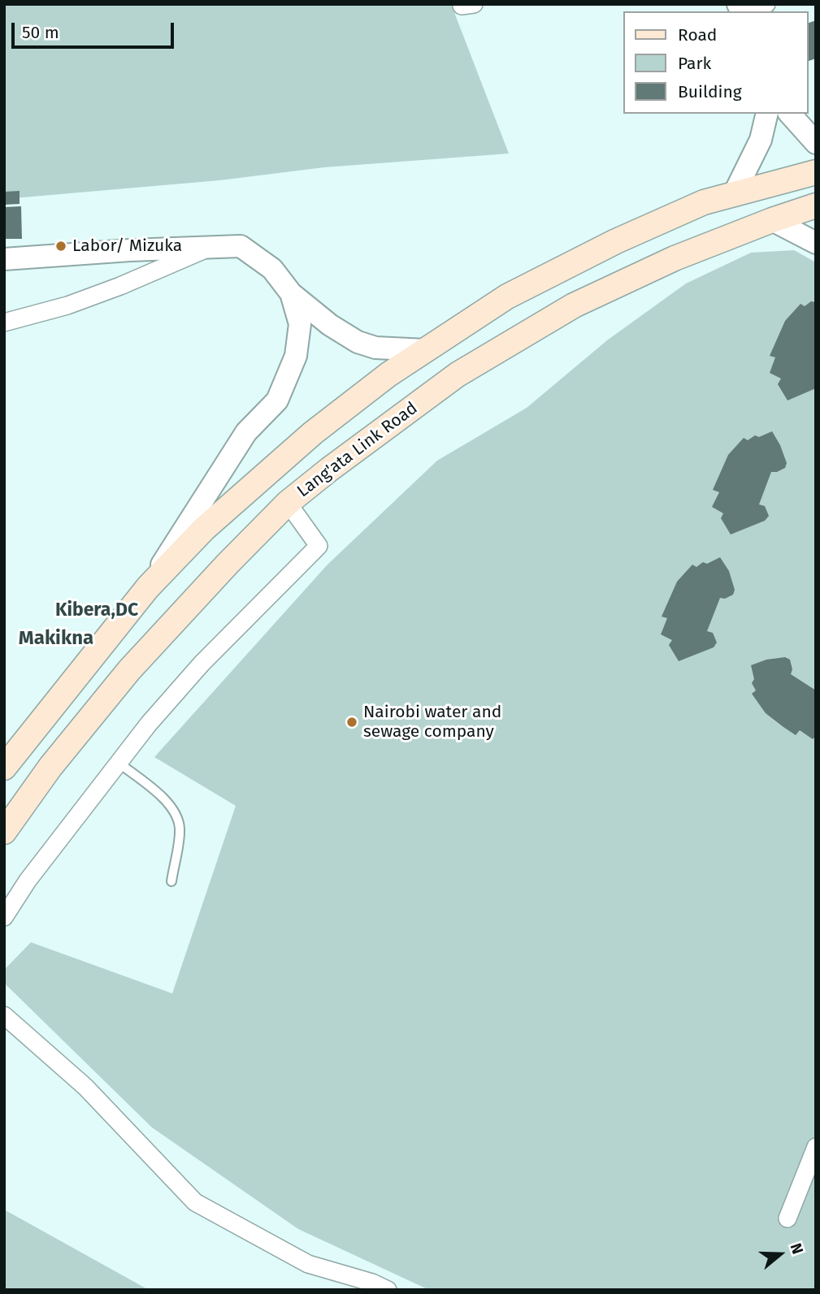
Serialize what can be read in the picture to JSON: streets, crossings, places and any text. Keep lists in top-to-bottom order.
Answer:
{
  "streets": {
    "main road": ["Lang'ata Link Road"]
  },
  "districts": ["Kibera,DC", "Makikna"],
  "places": ["Labor/ Mizuka", "Nairobi water and sewage company"],
  "legend": ["Road", "Park", "Building"],
  "scale_bar": "50 m",
  "north": "right"
}
